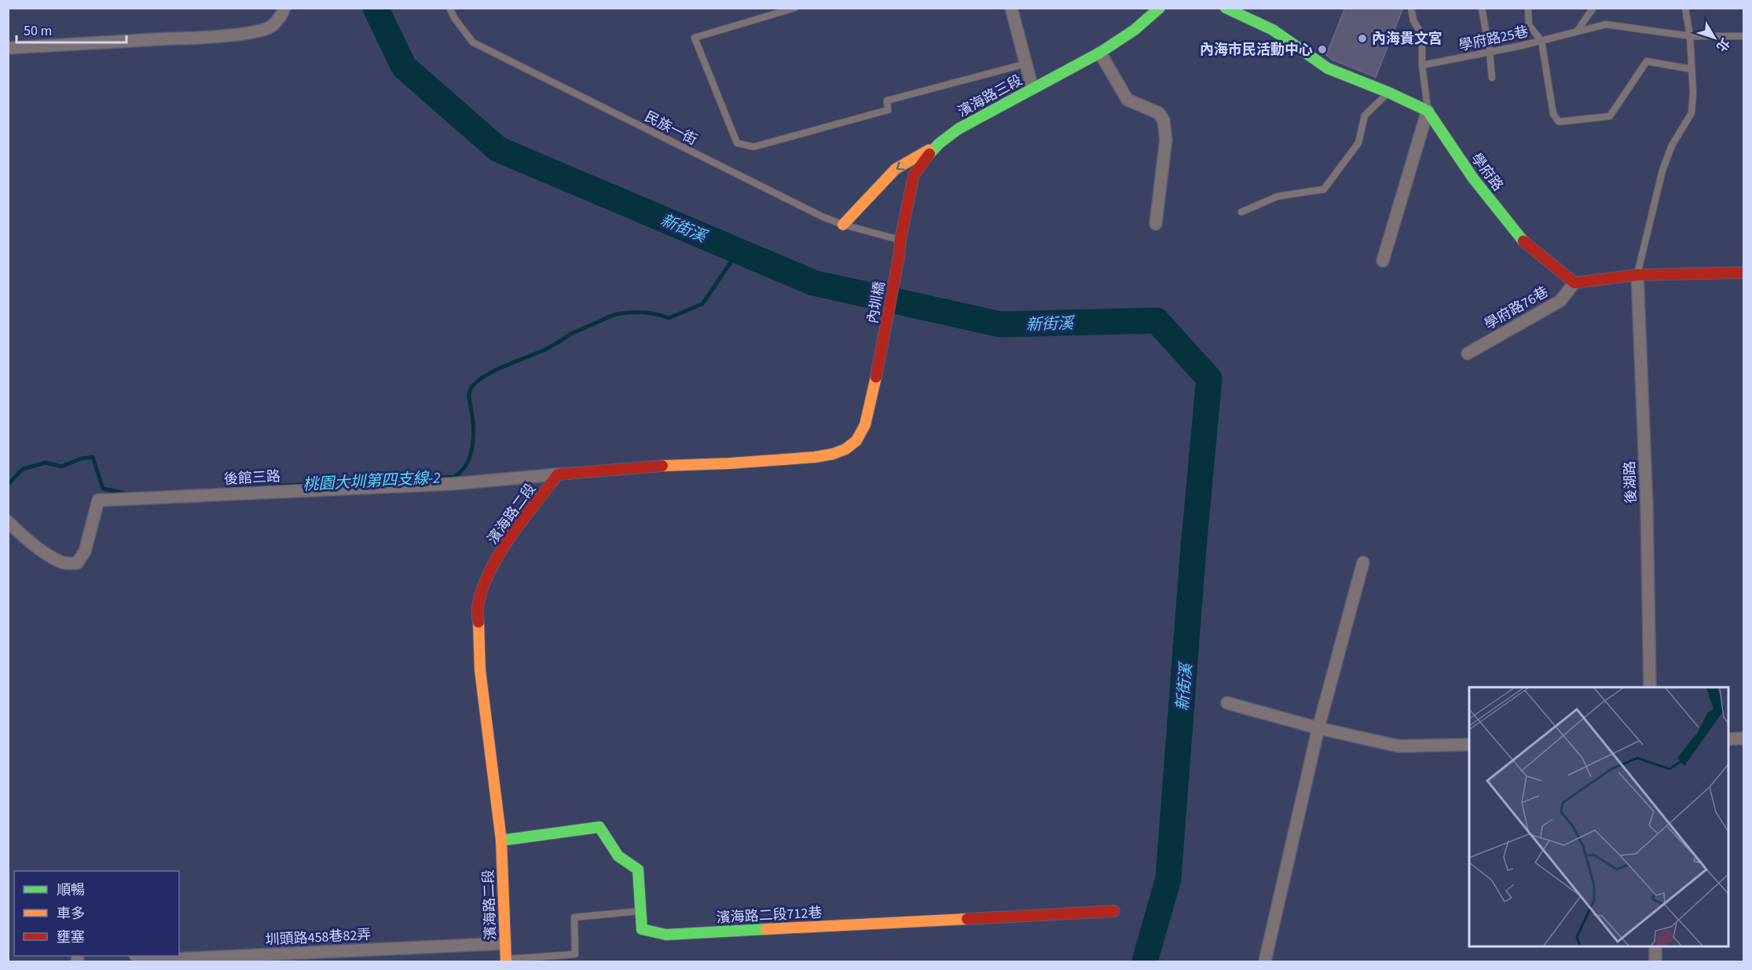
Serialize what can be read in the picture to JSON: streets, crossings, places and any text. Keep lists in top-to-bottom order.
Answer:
{
  "streets": {
    "street": [
      "濱海路三段",
      "學府路",
      "內圳橋",
      "學府路76巷",
      "後館三路",
      "後湖路",
      "濱海路二段",
      "濱海路二段712巷",
      "圳頭路458巷82弄"
    ],
    "lane": ["學府路25巷", "民族一街"]
  },
  "crossings": [
    ["濱海路三段", "民族一街"],
    ["濱海路三段", "內圳橋"],
    ["學府路", "學府路76巷"],
    ["內圳橋", "後館三路"],
    ["內圳橋", "濱海路二段"],
    ["後館三路", "濱海路二段"],
    ["濱海路二段", "濱海路二段712巷"],
    ["濱海路二段", "圳頭路458巷82弄"]
  ],
  "water": ["新街溪", "桃園大圳第四支線-2"],
  "places": ["內海貴文宮", "內海市民活動中心"],
  "legend": ["順暢", "車多", "壅塞"],
  "scale_bar": "50 m",
  "north": "bottom right"
}
